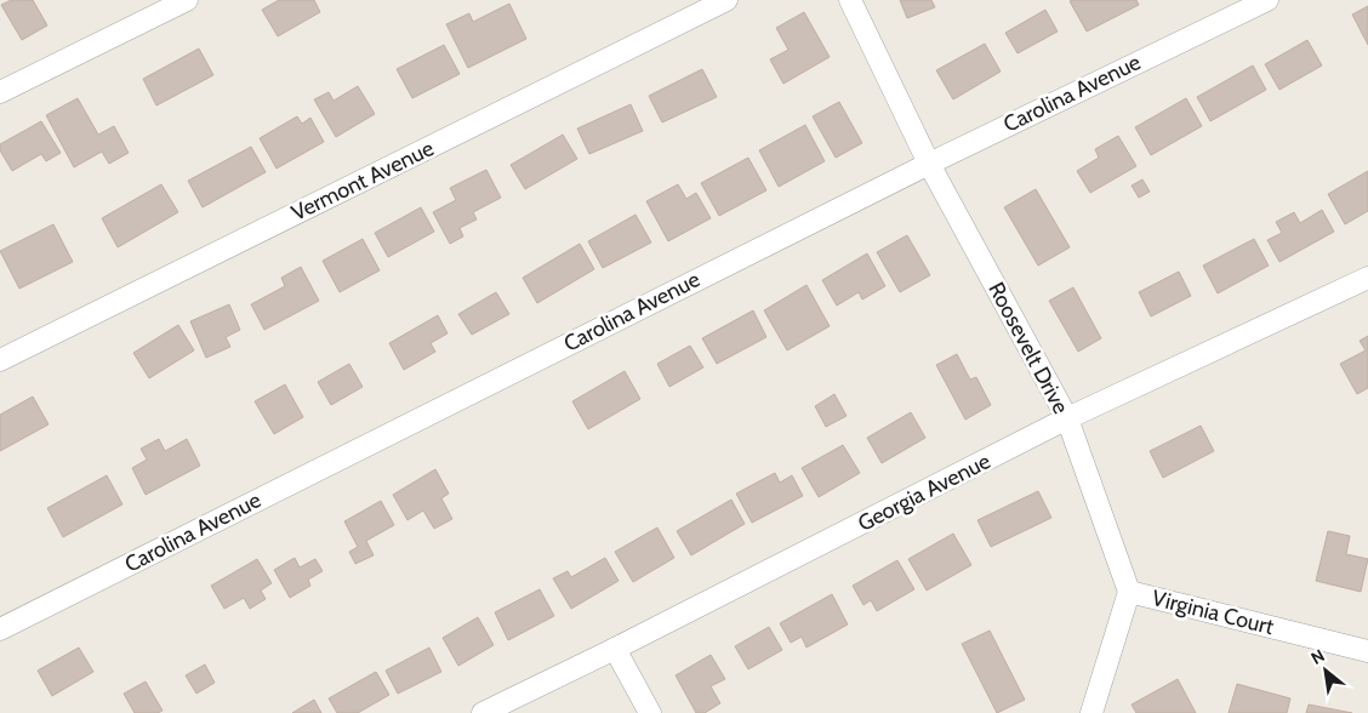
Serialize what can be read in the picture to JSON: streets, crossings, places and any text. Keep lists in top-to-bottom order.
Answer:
{
  "streets": {
    "street": [
      "Carolina Avenue",
      "Vermont Avenue",
      "Roosevelt Drive",
      "Georgia Avenue",
      "Virginia Court"
    ]
  },
  "crossings": [
    ["Carolina Avenue", "Roosevelt Drive"],
    ["Roosevelt Drive", "Georgia Avenue"],
    ["Roosevelt Drive", "Virginia Court"]
  ],
  "north": "top left"
}
